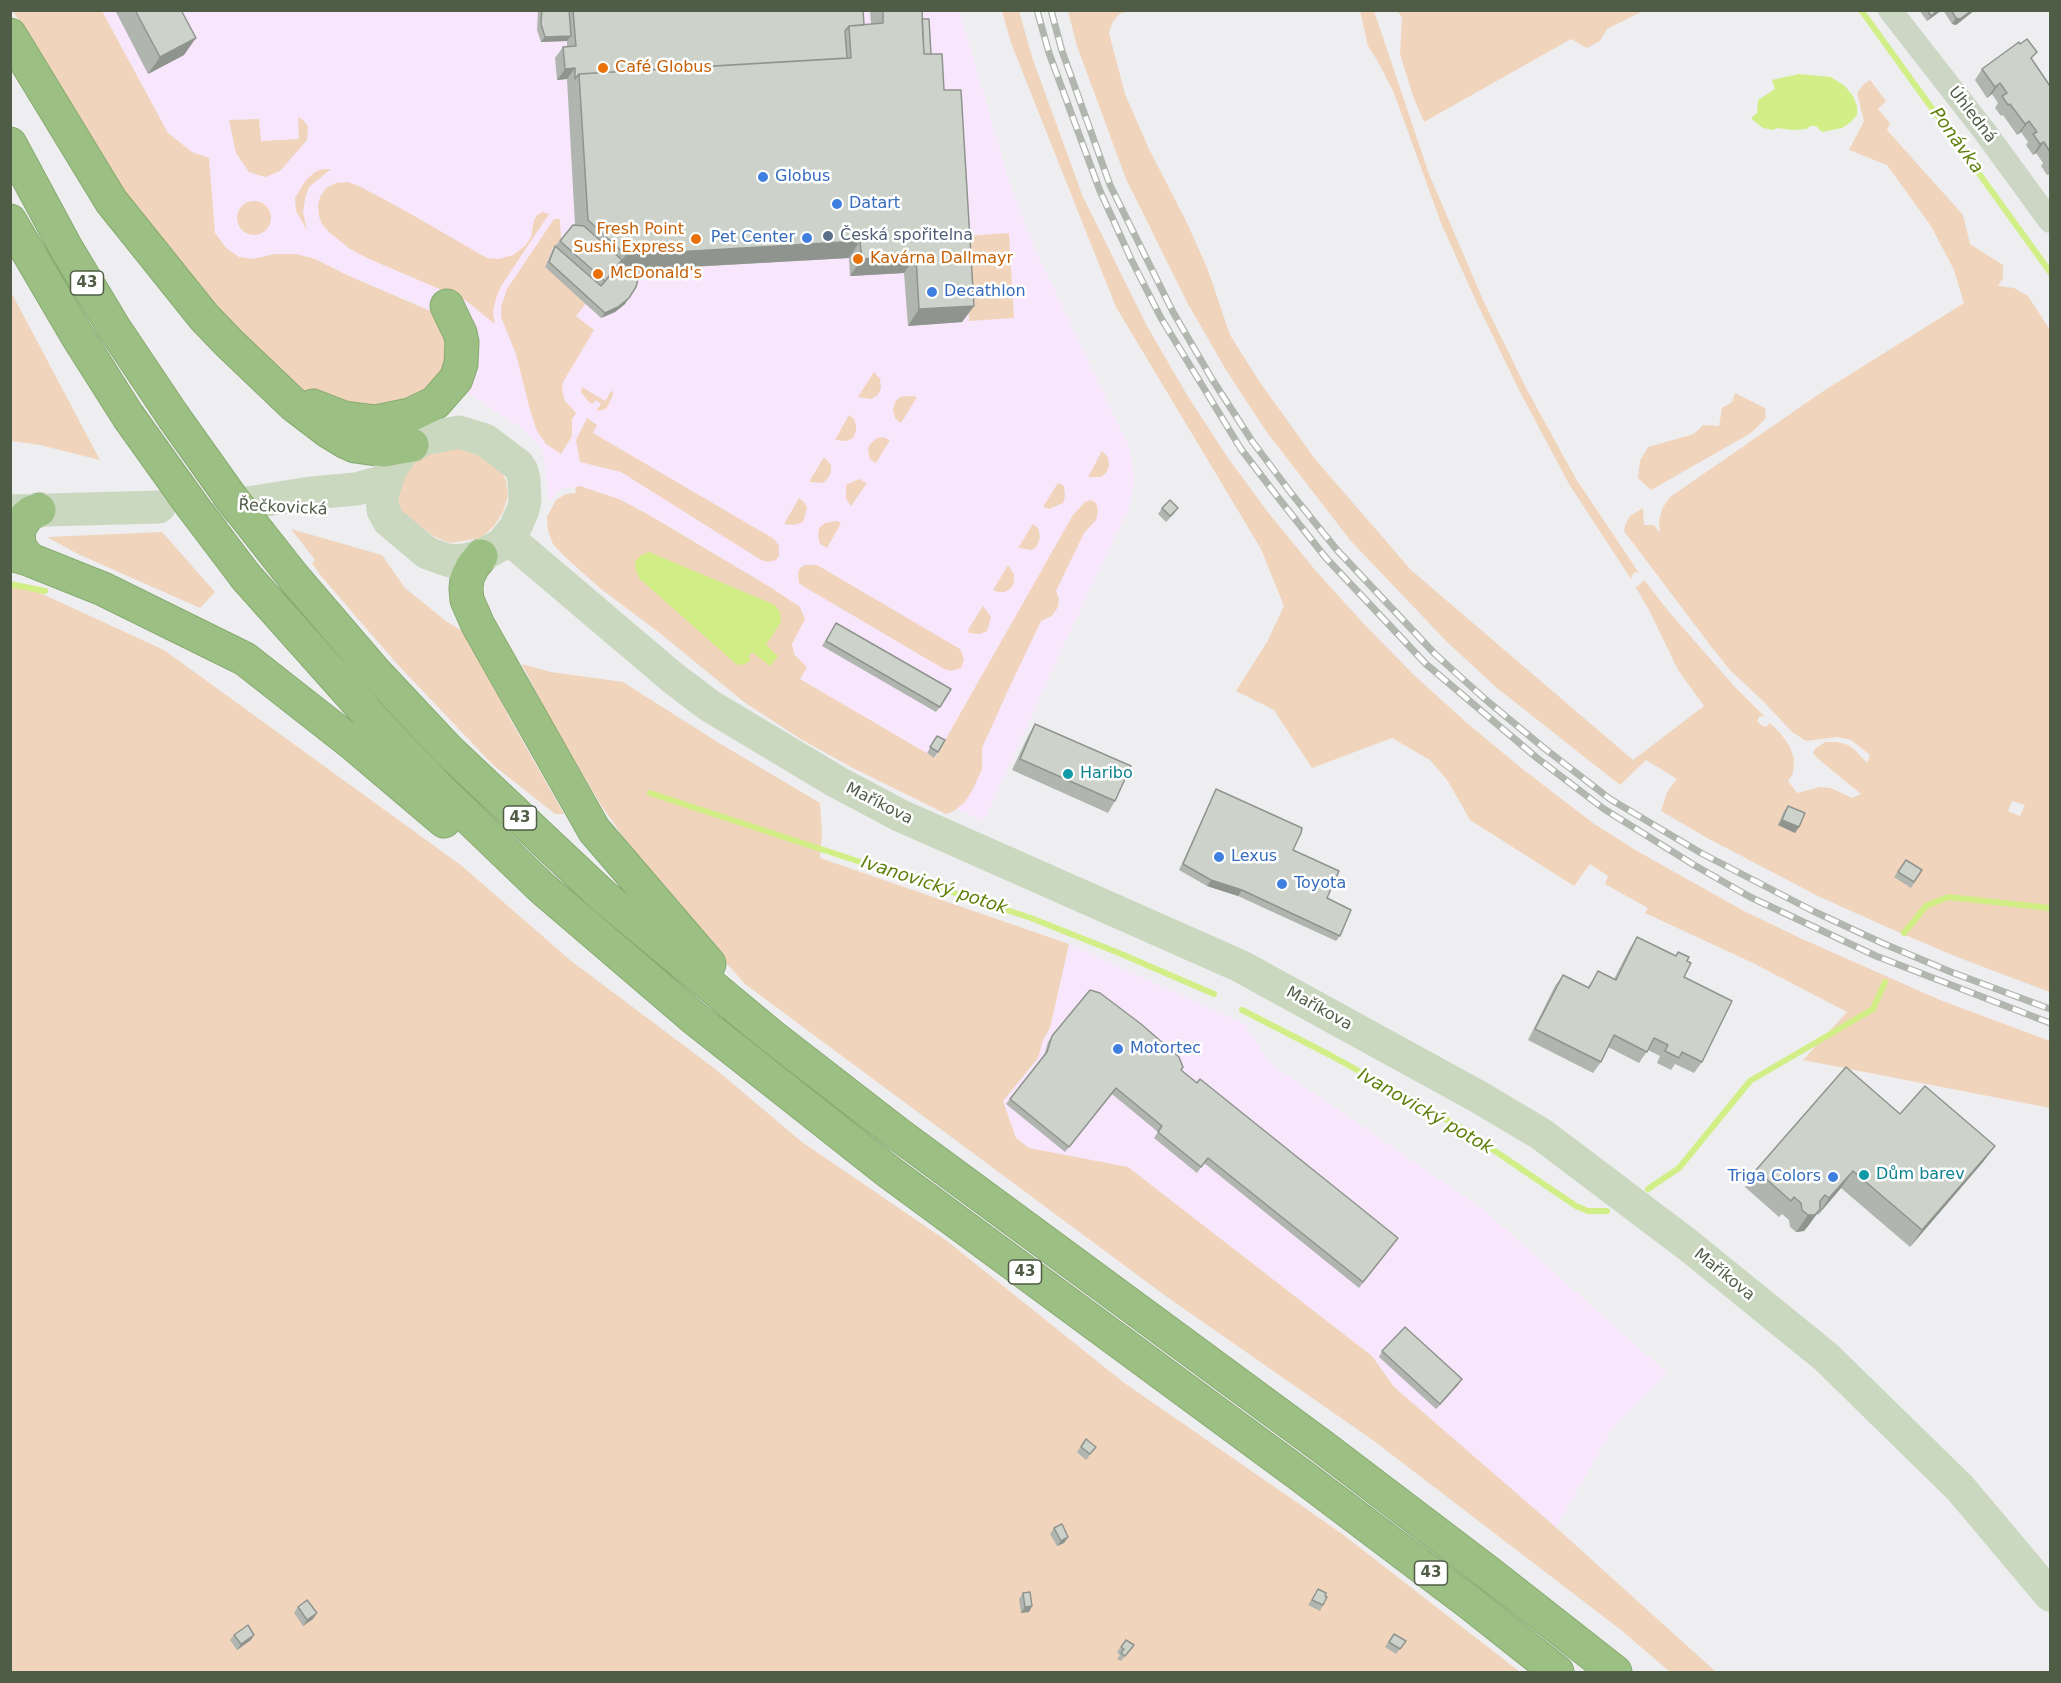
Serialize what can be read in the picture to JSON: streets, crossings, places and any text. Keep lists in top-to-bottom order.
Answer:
{
  "streets": {
    "highway": ["43"],
    "street": ["Úhledná", "Řečkovická", "Maříkova"]
  },
  "crossings": [
    ["Řečkovická", "Maříkova"]
  ],
  "water": ["Ponávka", "Ivanovický potok"],
  "places": [
    "Café Globus",
    "Globus",
    "Datart",
    "Česká spořitelna",
    "Pet Center",
    "Fresh Point Sushi Express",
    "Kavárna Dallmayr",
    "McDonald's",
    "Decathlon",
    "Haribo",
    "Lexus",
    "Toyota",
    "Motortec",
    "Dům barev",
    "Triga Colors"
  ]
}
